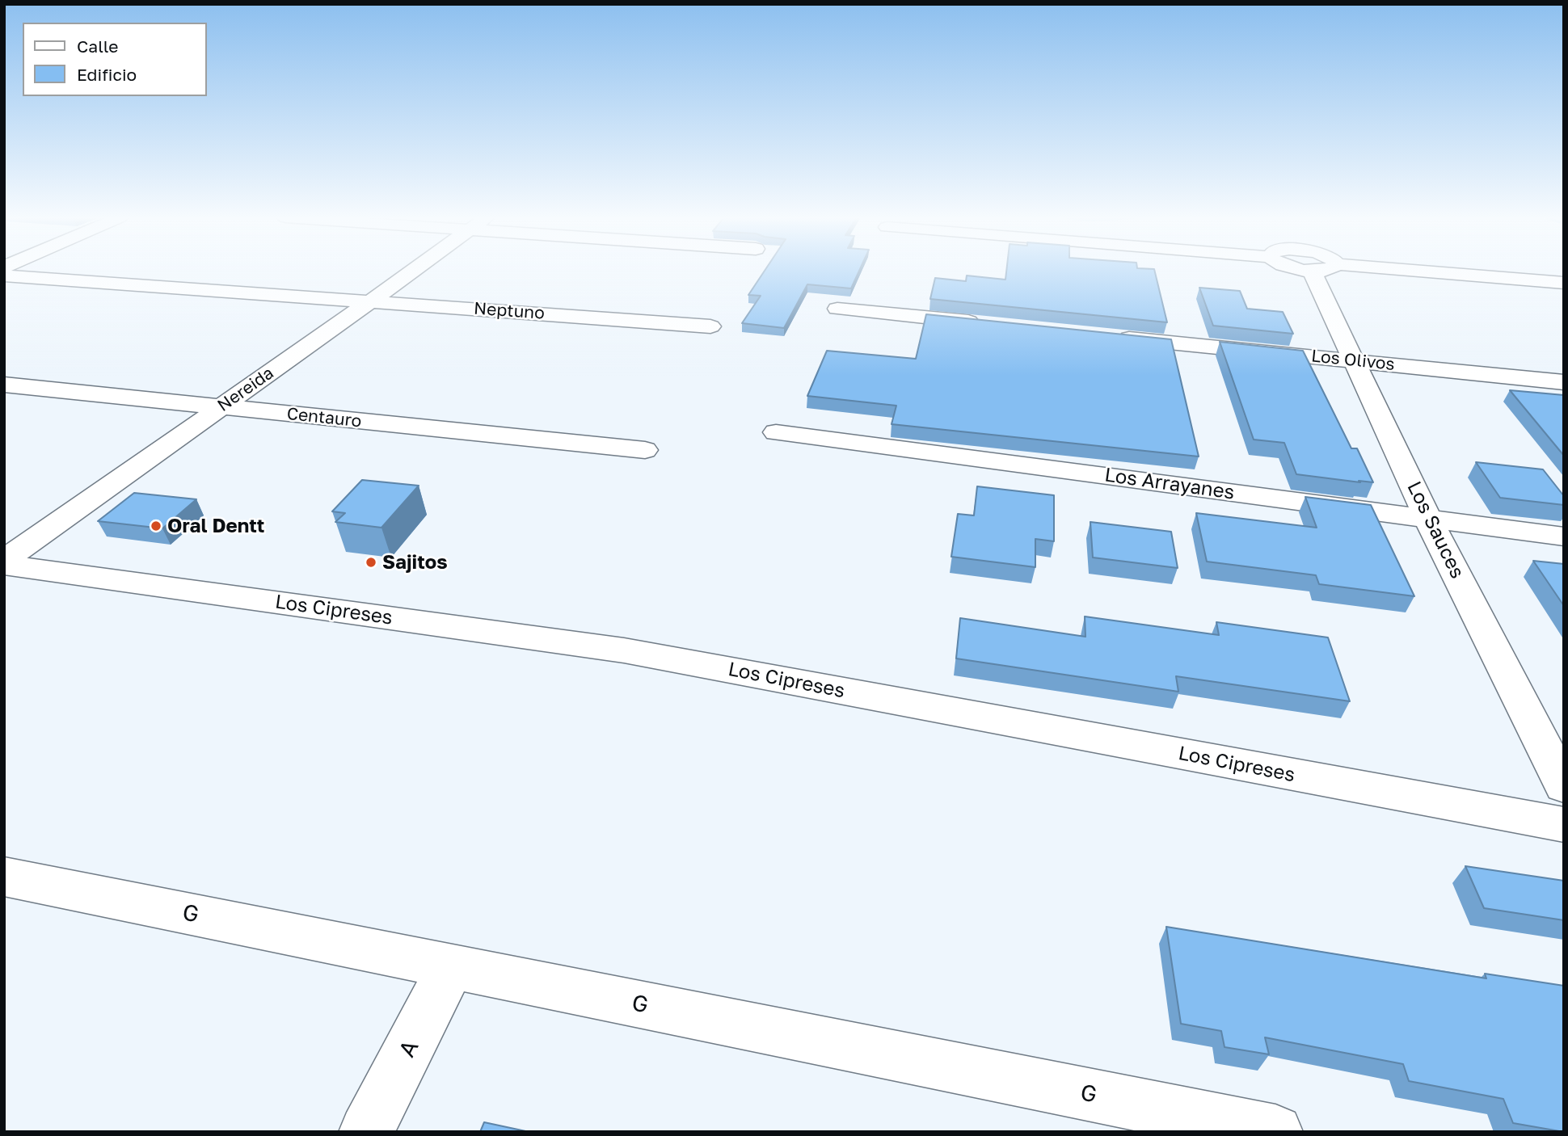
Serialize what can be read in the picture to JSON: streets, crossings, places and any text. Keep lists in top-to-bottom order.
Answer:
{
  "streets": {
    "street": [
      "Neptuno",
      "Los Olivos",
      "Nereida",
      "Centauro",
      "Los Arrayanes",
      "Los Sauces",
      "Los Cipreses",
      "G",
      "A"
    ]
  },
  "crossings": [
    ["Neptuno", "Nereida"],
    ["Los Olivos", "Los Sauces"],
    ["Nereida", "Centauro"],
    ["Nereida", "Los Cipreses"],
    ["Los Arrayanes", "Los Sauces"],
    ["G", "A"]
  ],
  "places": ["Oral Dentt", "Sajitos"],
  "legend": ["Calle", "Edificio"]
}
